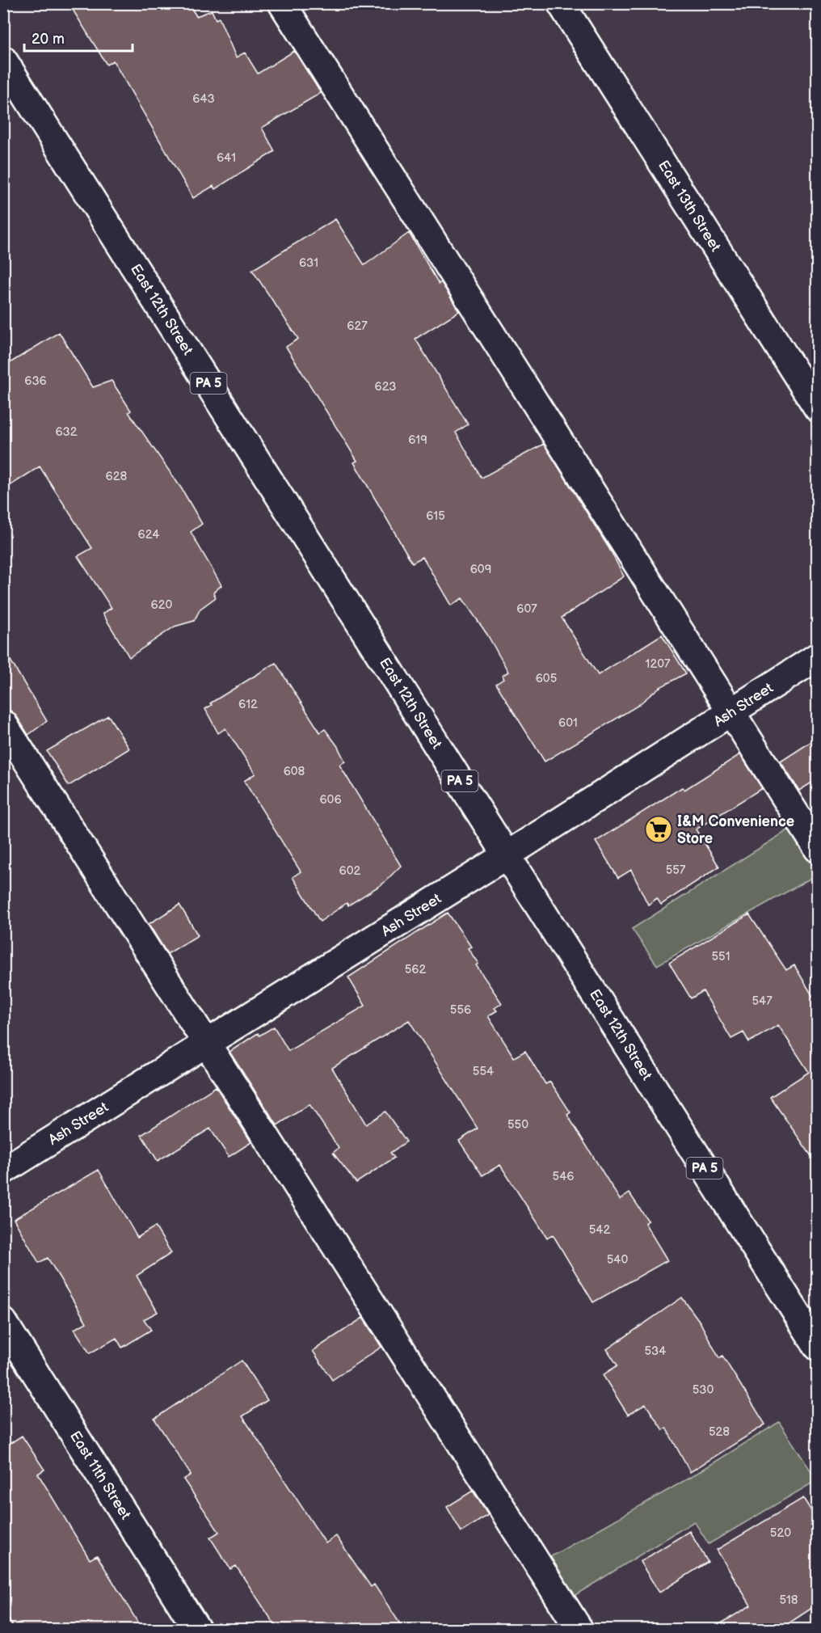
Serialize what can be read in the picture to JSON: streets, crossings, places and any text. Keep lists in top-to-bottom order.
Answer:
{
  "streets": {
    "street": [
      "East 13th Street",
      "East 12th Street",
      "PA 5",
      "Ash Street",
      "East 11th Street"
    ]
  },
  "crossings": [
    ["East 12th Street", "Ash Street"]
  ],
  "places": {
    "supermarket": ["I&M Convenience Store"]
  },
  "house_numbers": [
    "643",
    "641",
    "631",
    "627",
    "636",
    "623",
    "632",
    "619",
    "628",
    "615",
    "624",
    "609",
    "620",
    "607",
    "1207",
    "605",
    "612",
    "601",
    "608",
    "606",
    "557",
    "602",
    "551",
    "562",
    "547",
    "556",
    "554",
    "550",
    "546",
    "542",
    "540",
    "534",
    "530",
    "528",
    "520",
    "518"
  ],
  "scale_bar": "20 m"
}
